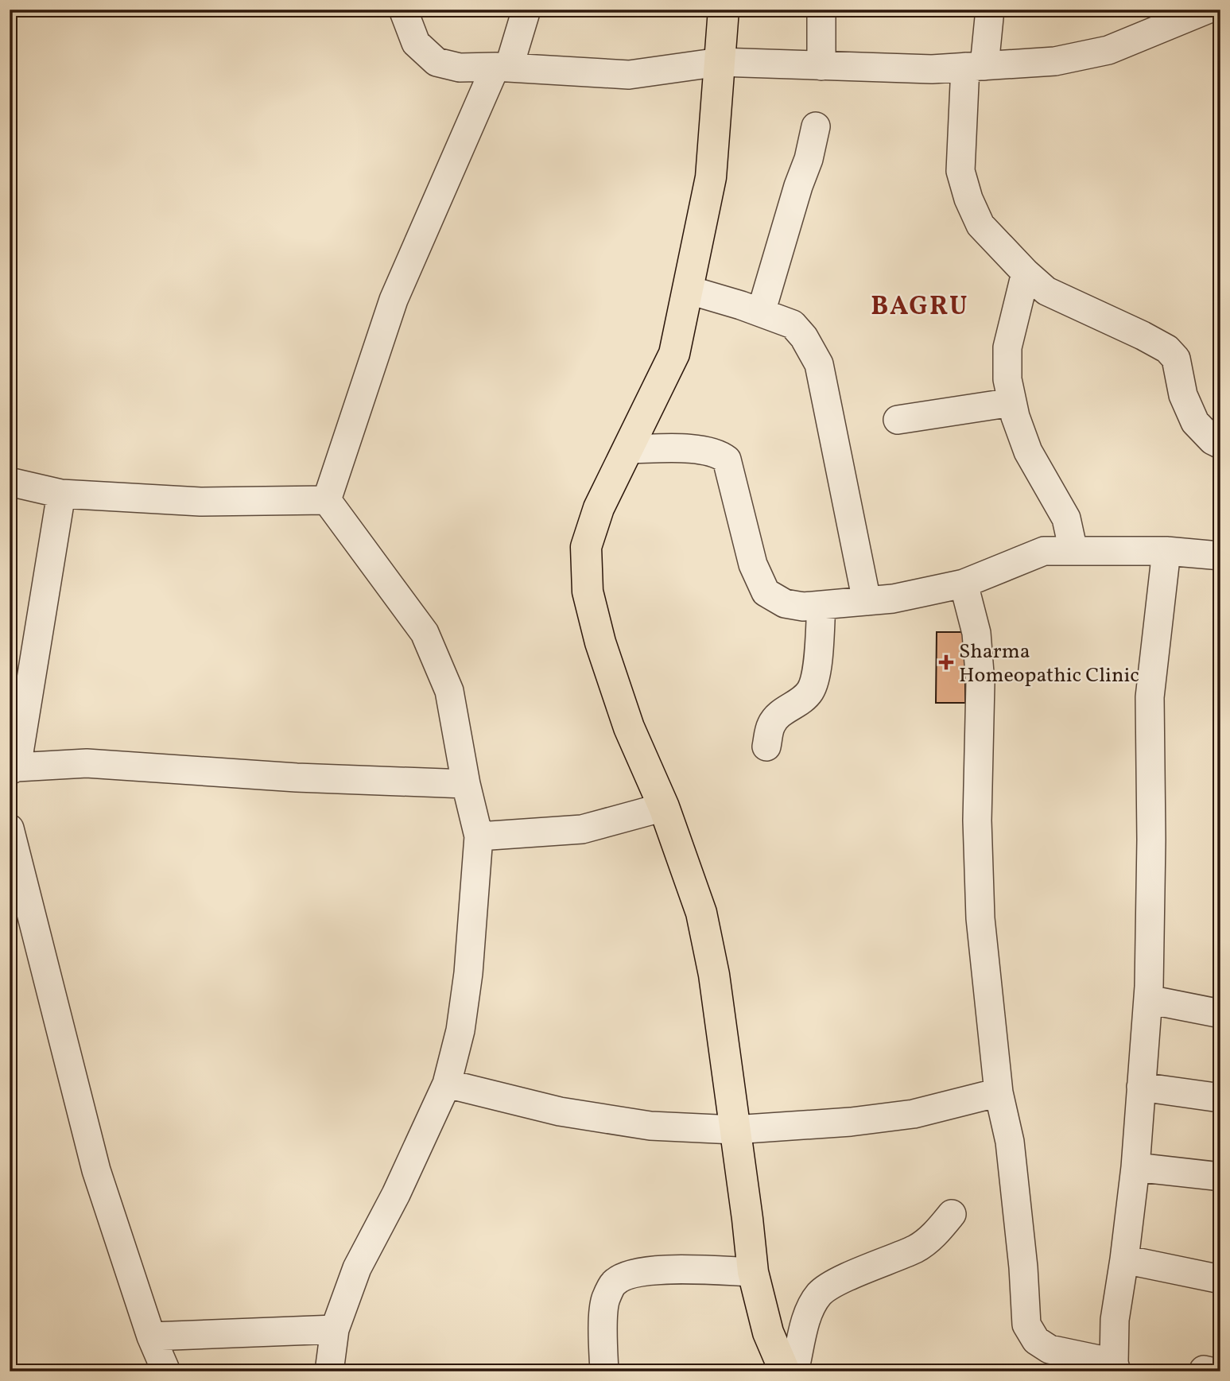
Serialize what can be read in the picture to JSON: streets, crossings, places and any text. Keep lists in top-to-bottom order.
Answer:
{
  "districts": ["BAGRU"],
  "places": {
    "health": ["Sharma Homeopathic Clinic"]
  }
}
